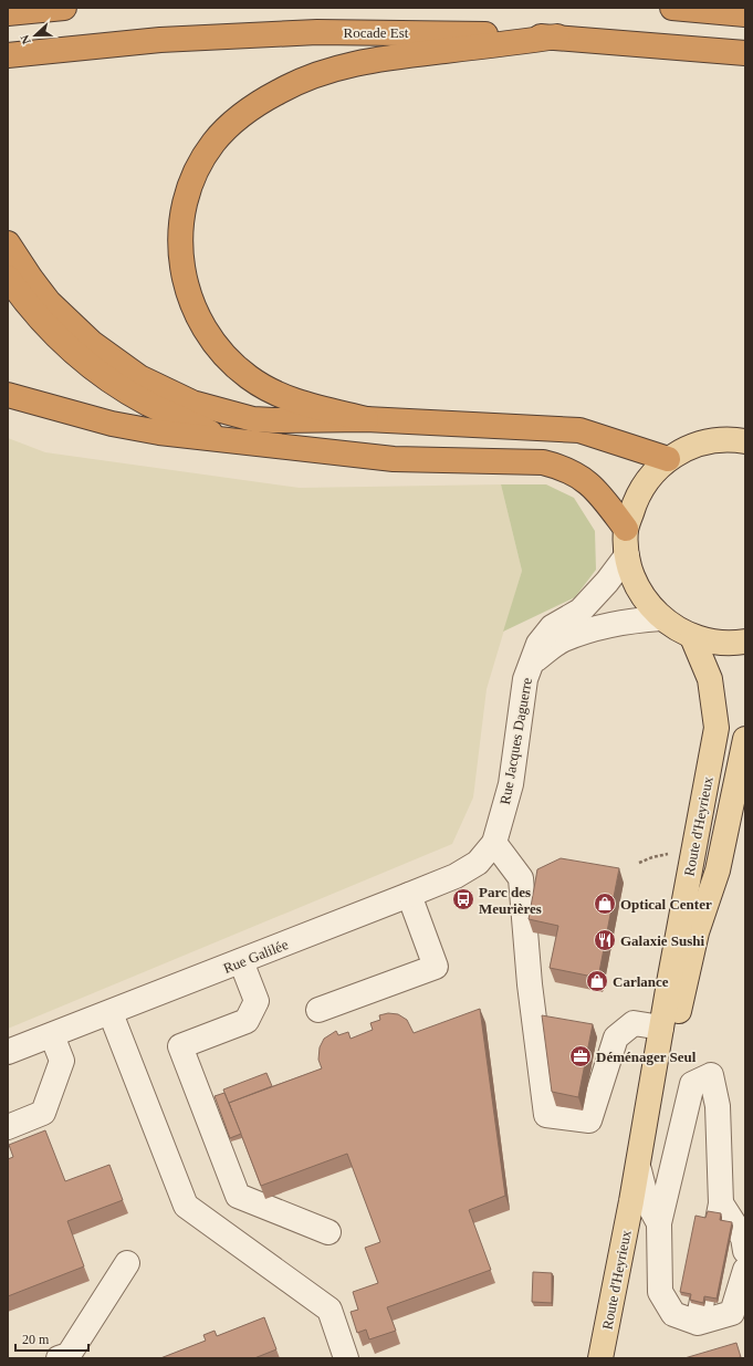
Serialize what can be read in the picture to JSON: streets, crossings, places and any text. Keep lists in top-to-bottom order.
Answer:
{
  "streets": {
    "highway": ["Rocade Est"],
    "main road": ["Route d'Heyrieux"],
    "street": ["Rue Jacques Daguerre", "Rue Galilée"]
  },
  "crossings": [
    ["Rue Jacques Daguerre", "Rue Galilée"]
  ],
  "places": {
    "bus stop": ["Parc des Meurières"],
    "shop": ["Optical Center", "Carlance"],
    "restaurant": ["Galaxie Sushi"],
    "office": ["Déménager Seul"]
  },
  "scale_bar": "20 m",
  "north": "left"
}
